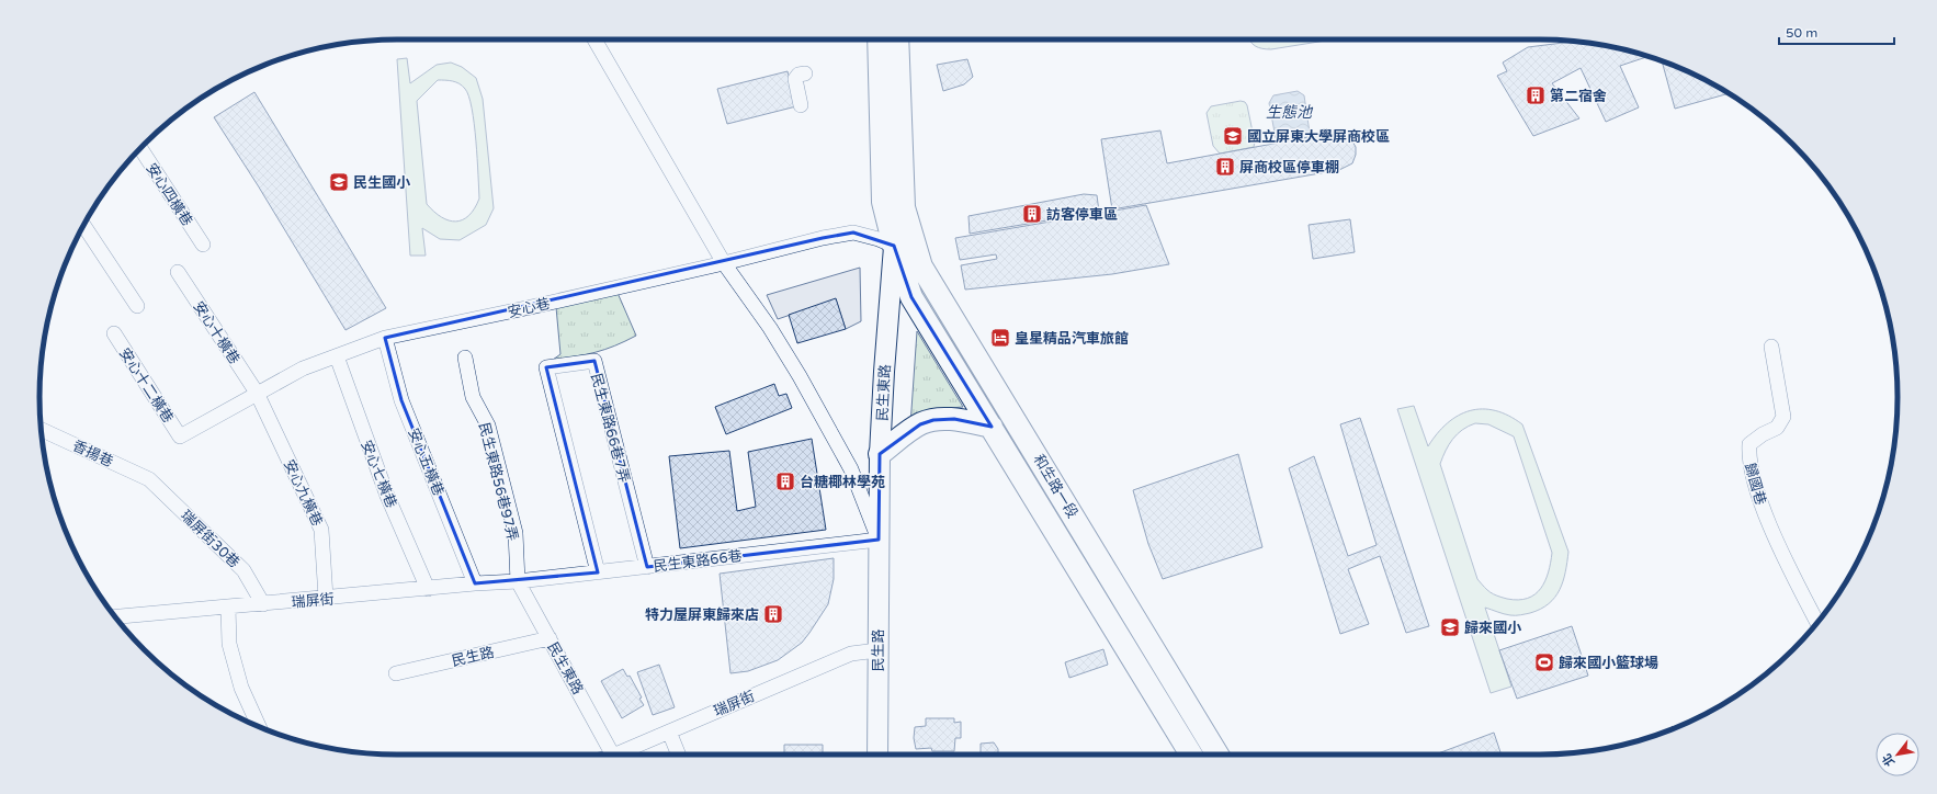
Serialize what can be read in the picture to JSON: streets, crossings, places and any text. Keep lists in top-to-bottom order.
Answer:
{
  "streets": {
    "main road": ["民生東路", "和生路一段"],
    "street": [
      "安心四橫巷",
      "安心巷",
      "安心十橫巷",
      "安心十二橫巷",
      "民生東路66巷7弄",
      "香揚巷",
      "安心五橫巷",
      "安心七橫巷",
      "民生東路56巷97弄",
      "歸國巷",
      "安心九橫巷",
      "瑞屏街30巷",
      "民生東路66巷",
      "瑞屏街",
      "民生路"
    ]
  },
  "crossings": [
    ["安心巷", "安心十橫巷"],
    ["安心巷", "安心十二橫巷"],
    ["安心巷", "民生東路"],
    ["安心巷", "安心五橫巷"],
    ["安心巷", "安心七橫巷"],
    ["安心巷", "和生路一段"],
    ["安心巷", "安心九橫巷"],
    ["安心十橫巷", "安心九橫巷"],
    ["民生東路", "民生東路56巷97弄"],
    ["民生東路", "和生路一段"],
    ["民生東路", "民生東路66巷"],
    ["民生東路", "瑞屏街"],
    ["民生東路", "民生路"],
    ["民生東路66巷7弄", "民生東路66巷"],
    ["香揚巷", "瑞屏街30巷"],
    ["安心五橫巷", "瑞屏街"],
    ["安心七橫巷", "瑞屏街"],
    ["民生東路56巷97弄", "民生東路66巷"],
    ["民生東路56巷97弄", "瑞屏街"],
    ["安心九橫巷", "瑞屏街"],
    ["瑞屏街30巷", "瑞屏街"],
    ["民生東路66巷", "瑞屏街"],
    ["民生東路66巷", "民生路"],
    ["瑞屏街", "民生路"]
  ],
  "water": ["生態池"],
  "places": {
    "building": [
      "第二宿舍",
      "屏商校區停車棚",
      "訪客停車區",
      "台糖椰林學苑",
      "特力屋屏東歸來店"
    ],
    "school or university": ["國立屏東大學屏商校區", "民生國小", "歸來國小"],
    "hotel": ["皇星精品汽車旅館"],
    "sports": ["歸來國小籃球場"]
  },
  "scale_bar": "50 m",
  "north": "bottom left"
}
